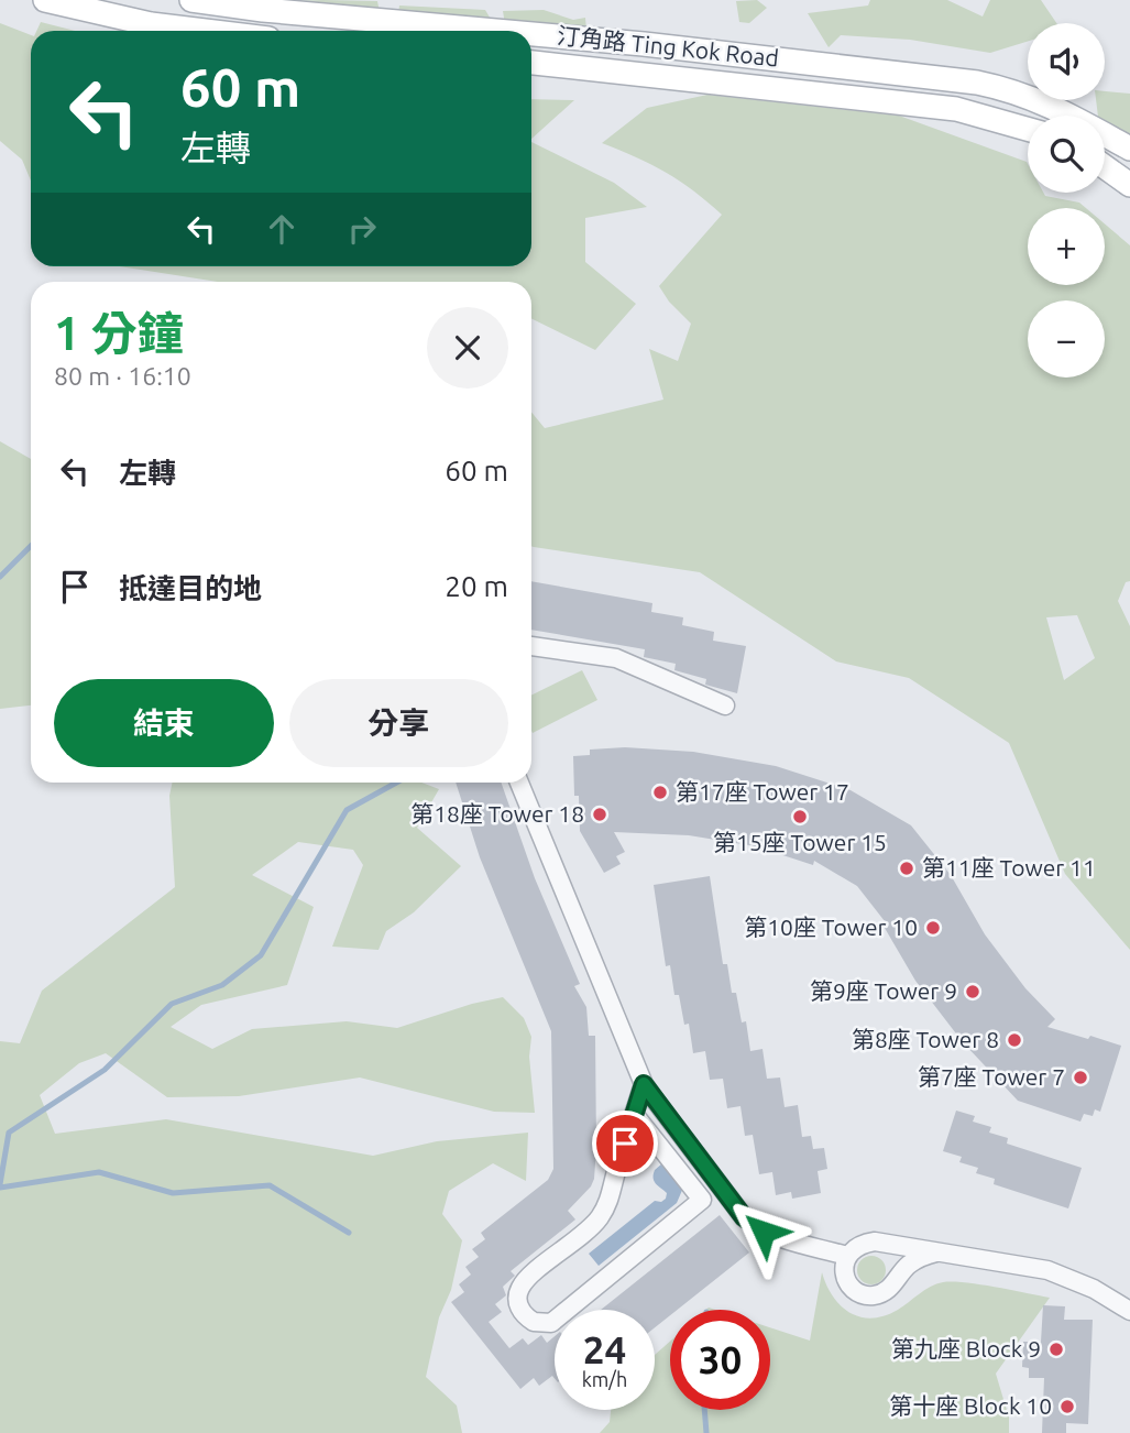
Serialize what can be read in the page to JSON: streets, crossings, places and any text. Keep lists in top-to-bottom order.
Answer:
{
  "streets": {
    "main road": ["汀角路 Ting Kok Road"]
  },
  "places": [
    "第17座 Tower 17",
    "第18座 Tower 18",
    "第15座 Tower 15",
    "第11座 Tower 11",
    "第10座 Tower 10",
    "第9座 Tower 9",
    "第8座 Tower 8",
    "第7座 Tower 7",
    "第九座 Block 9",
    "第十座 Block 10"
  ],
  "page": {
    "map_buttons": ["+", "−"],
    "turn": ["60 m", "左轉"],
    "heading": ["1 分鐘", "80 m · 16:10"],
    "list": [
      {
        "name": "左轉",
        "value": "60 m"
      },
      {
        "name": "抵達目的地",
        "value": "20 m"
      }
    ],
    "buttons": ["結束", "分享"],
    "speed": "24 km/h",
    "limit": "30"
  }
}
